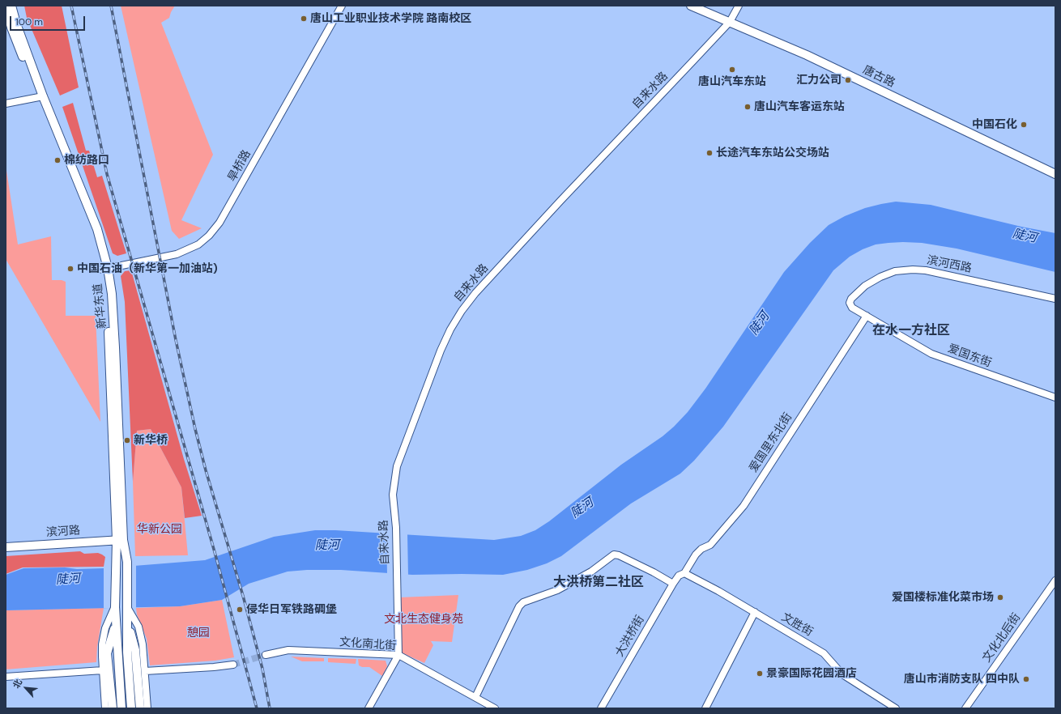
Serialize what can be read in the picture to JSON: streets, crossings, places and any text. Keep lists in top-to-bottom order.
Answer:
{
  "streets": {
    "main road": ["唐古路", "新华东道", "滨河路"],
    "street": [
      "自来水路",
      "旱桥路",
      "滨河西路",
      "爱国东街",
      "爱国里东北街",
      "文胜街",
      "大洪桥街",
      "文化北后街",
      "文化南北街"
    ]
  },
  "crossings": [
    ["唐古路", "自来水路"],
    ["自来水路", "文化南北街"],
    ["旱桥路", "新华东道"],
    ["滨河西路", "爱国东街"],
    ["新华东道", "滨河路"],
    ["爱国东街", "爱国里东北街"],
    ["爱国里东北街", "文胜街"],
    ["爱国里东北街", "大洪桥街"],
    ["文胜街", "大洪桥街"]
  ],
  "districts": ["在水一方社区", "大洪桥第二社区"],
  "water": ["陡河"],
  "parks": ["华新公园", "文北生态健身苑", "憩园"],
  "places": [
    "唐山工业职业技术学院 路南校区",
    "唐山汽车东站",
    "汇力公司",
    "唐山汽车客运东站",
    "中国石化",
    "长途汽车东站公交场站",
    "棉纺路口",
    "中国石油（新华第一加油站)",
    "新华桥",
    "爱国楼标准化菜市场",
    "侵华日军铁路碉堡",
    "景豪国际花园酒店",
    "唐山市消防支队 四中队"
  ],
  "scale_bar": "100 m",
  "north": "top left"
}
